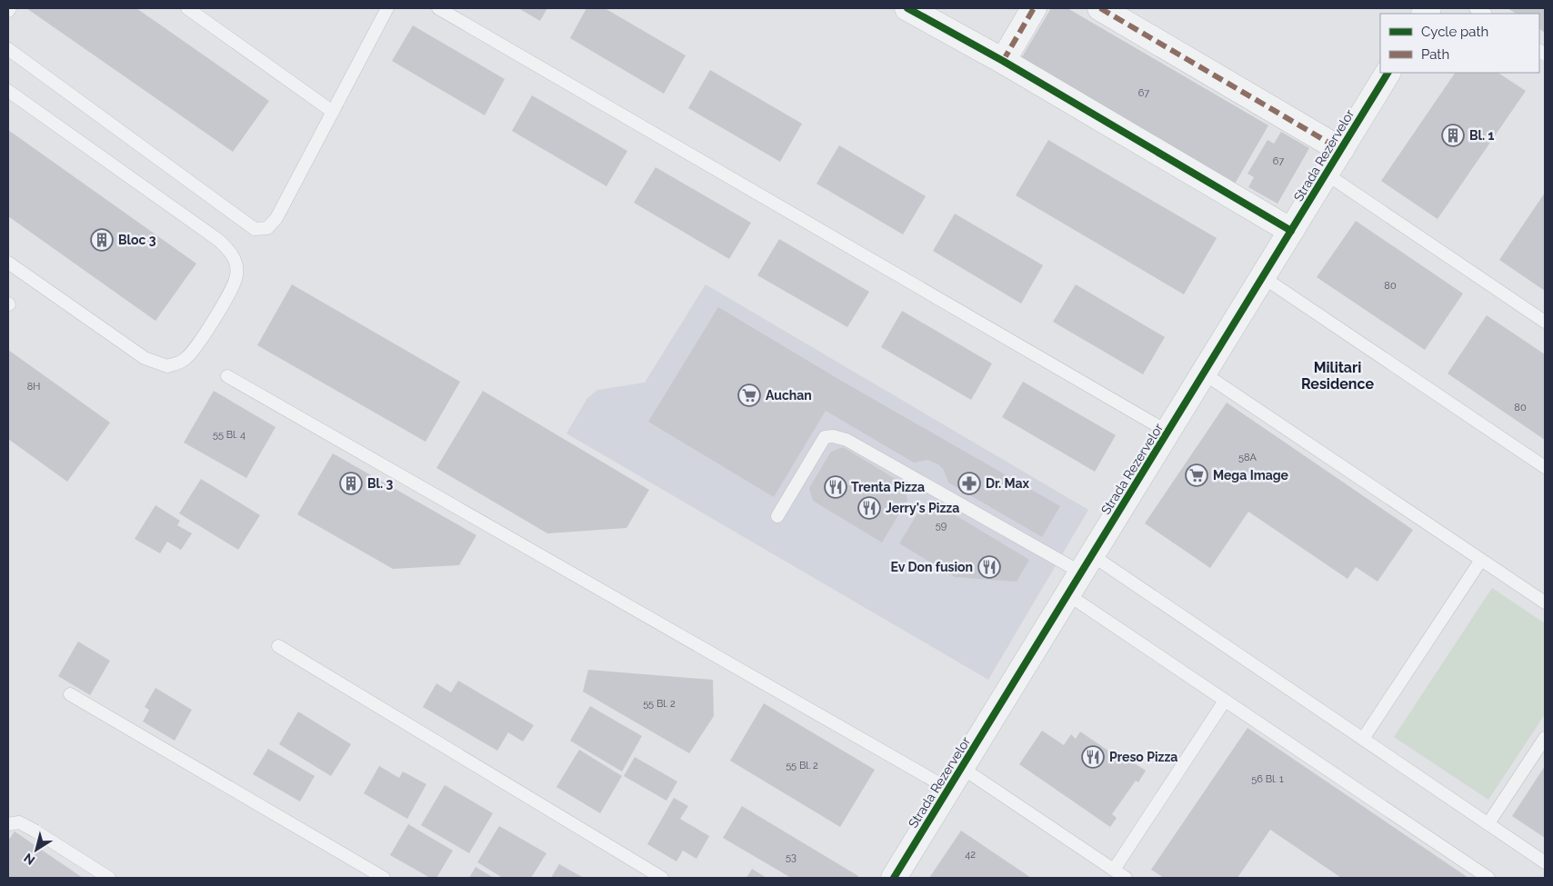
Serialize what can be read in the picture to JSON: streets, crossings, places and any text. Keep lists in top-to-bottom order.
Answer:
{
  "streets": {
    "street": ["Strada Rezervelor"]
  },
  "districts": ["Militari Residence"],
  "places": {
    "building": ["Bl. 1", "Bloc 3", "Bl. 3"],
    "supermarket": ["Auchan", "Mega Image"],
    "pharmacy": ["Dr. Max"],
    "restaurant": [
      "Trenta Pizza",
      "Jerry's Pizza",
      "Ev Don fusion",
      "Preso Pizza"
    ]
  },
  "house_numbers": [
    "67",
    "67",
    "80",
    "8H",
    "80",
    "55 Bl. 4",
    "58A",
    "59",
    "55 Bl. 2",
    "55 Bl. 2",
    "56 Bl. 1",
    "42",
    "53"
  ],
  "legend": ["Cycle path", "Path"],
  "north": "bottom left"
}
